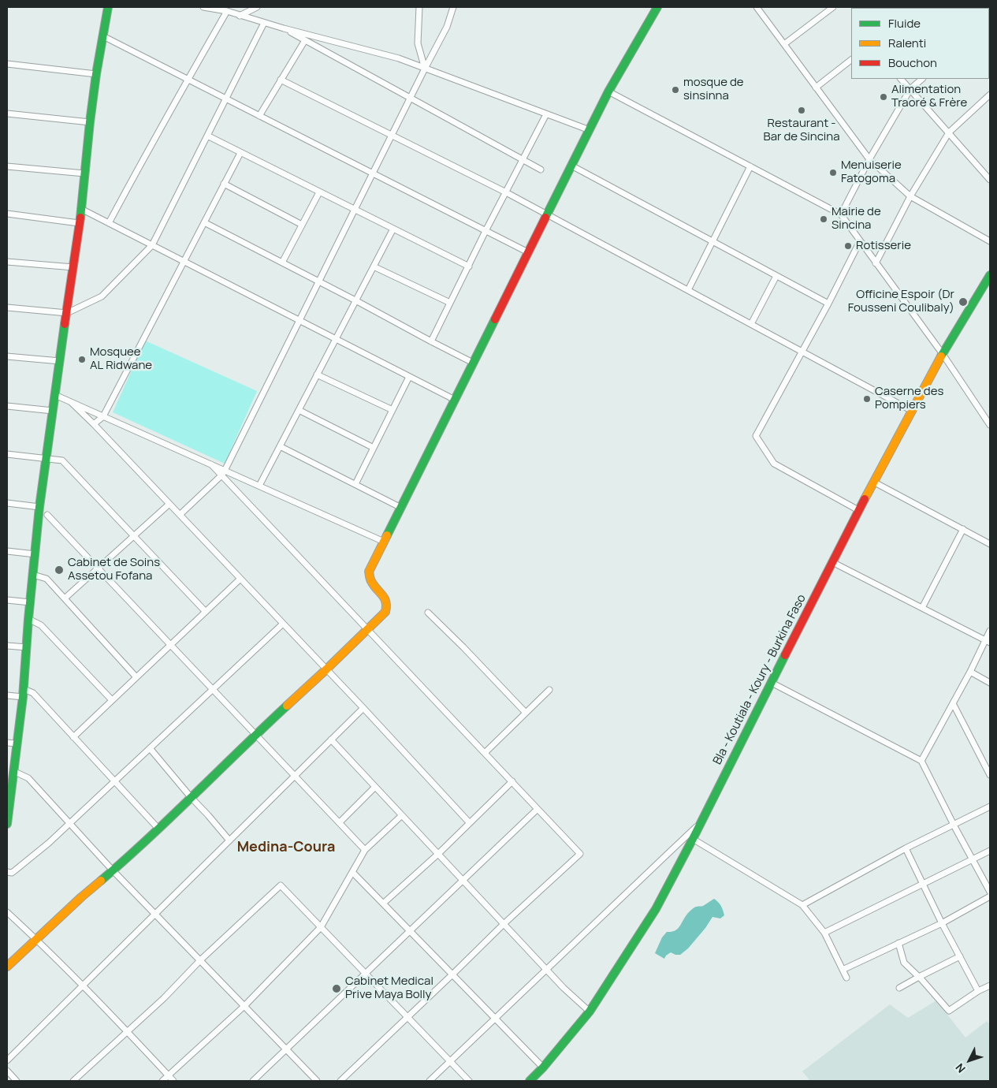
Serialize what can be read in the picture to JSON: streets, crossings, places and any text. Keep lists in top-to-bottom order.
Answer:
{
  "streets": {
    "street": ["Bla - Koutiala - Koury - Burkina Faso"]
  },
  "districts": ["Medina-Coura"],
  "places": [
    "mosque de sinsinna",
    "Alimentation Traoré & Frère",
    "Restaurant - Bar de Sincina",
    "Menuiserie Fatogoma",
    "Mairie de Sincina",
    "Rotisserie",
    "Officine Espoir (Dr Fousseni Coulibaly)",
    "Mosquee AL Ridwane",
    "Caserne des Pompiers",
    "Cabinet de Soins Assetou Fofana",
    "Cabinet Medical Prive Maya Bolly"
  ],
  "legend": ["Fluide", "Ralenti", "Bouchon"],
  "north": "bottom left"
}
